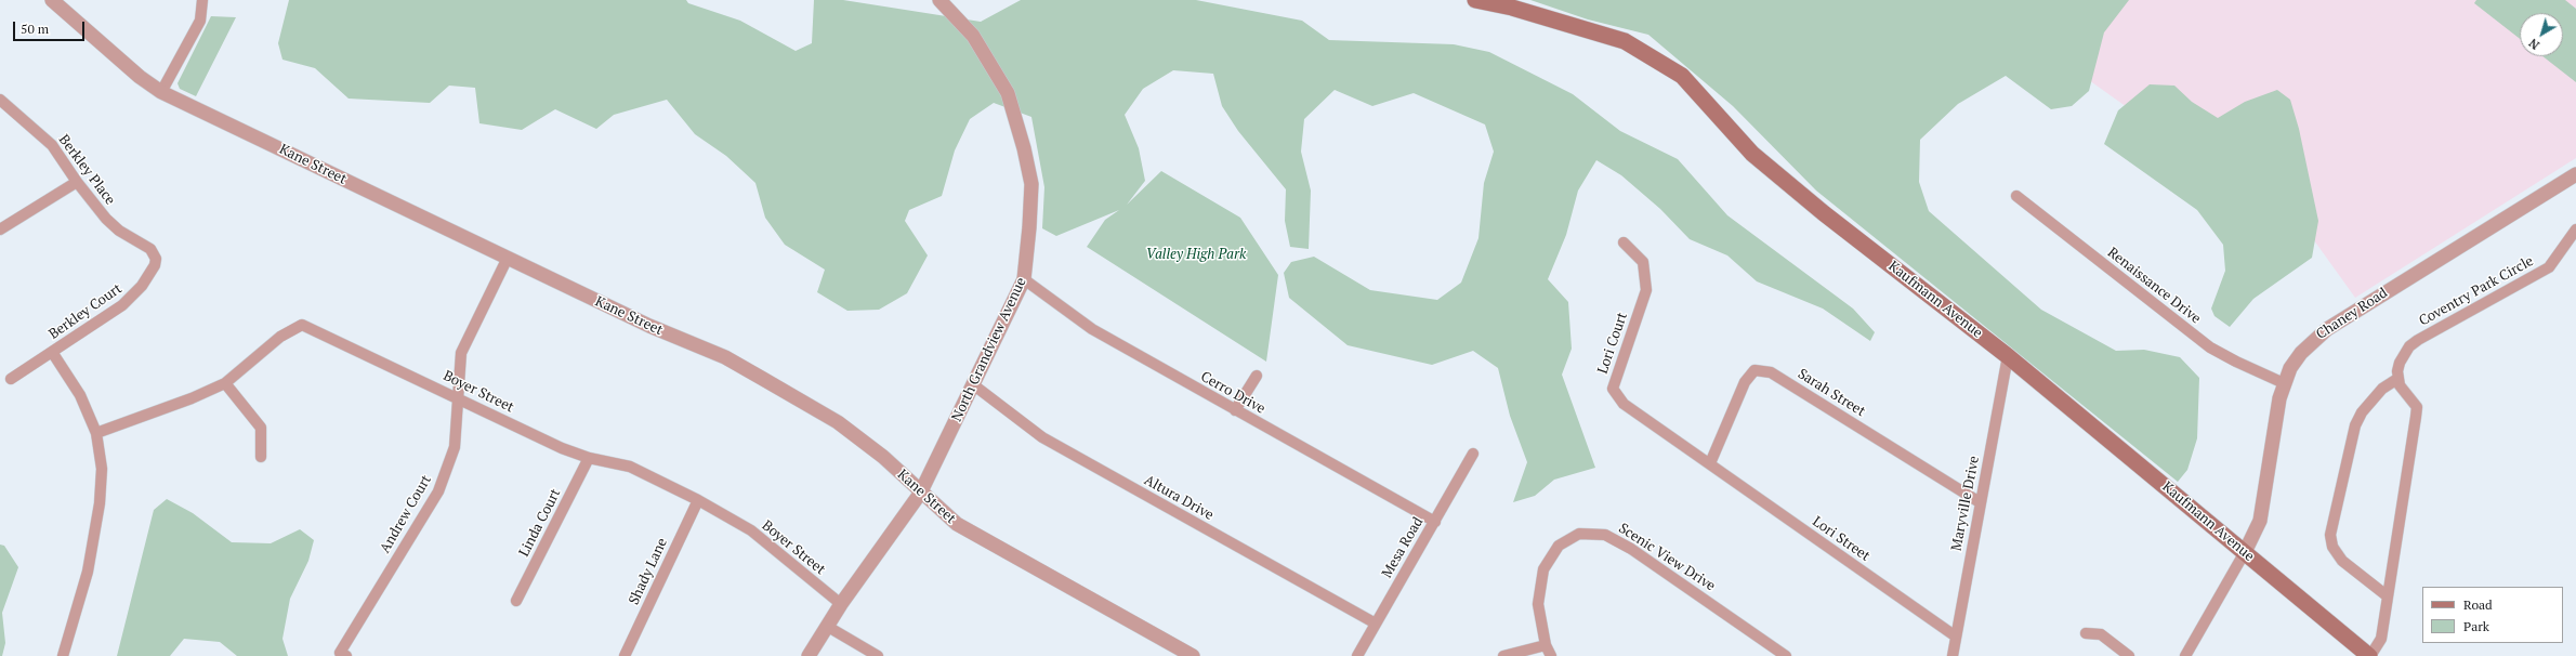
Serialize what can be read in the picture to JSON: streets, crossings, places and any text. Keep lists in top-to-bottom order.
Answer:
{
  "streets": {
    "main road": ["Kaufmann Avenue"],
    "street": [
      "Kane Street",
      "Berkley Place",
      "Renaissance Drive",
      "Coventry Park Circle",
      "Berkley Court",
      "Chaney Road",
      "Lori Court",
      "North Grandview Avenue",
      "Boyer Street",
      "Cerro Drive",
      "Sarah Street",
      "Altura Drive",
      "Maryville Drive",
      "Andrew Court",
      "Linda Court",
      "Lori Street",
      "Mesa Road",
      "Scenic View Drive",
      "Shady Lane"
    ]
  },
  "crossings": [
    ["Kane Street", "North Grandview Avenue"],
    ["Kane Street", "Andrew Court"],
    ["Berkley Place", "Berkley Court"],
    ["Renaissance Drive", "Chaney Road"],
    ["Kaufmann Avenue", "Chaney Road"],
    ["Kaufmann Avenue", "Maryville Drive"],
    ["Lori Court", "Sarah Street"],
    ["Lori Court", "Lori Street"],
    ["North Grandview Avenue", "Boyer Street"],
    ["North Grandview Avenue", "Cerro Drive"],
    ["North Grandview Avenue", "Altura Drive"],
    ["Boyer Street", "Andrew Court"],
    ["Boyer Street", "Linda Court"],
    ["Boyer Street", "Shady Lane"],
    ["Cerro Drive", "Mesa Road"],
    ["Sarah Street", "Maryville Drive"],
    ["Sarah Street", "Lori Street"],
    ["Altura Drive", "Mesa Road"],
    ["Maryville Drive", "Lori Street"]
  ],
  "parks": ["Valley High Park"],
  "legend": ["Road", "Park"],
  "scale_bar": "50 m",
  "north": "bottom left"
}
